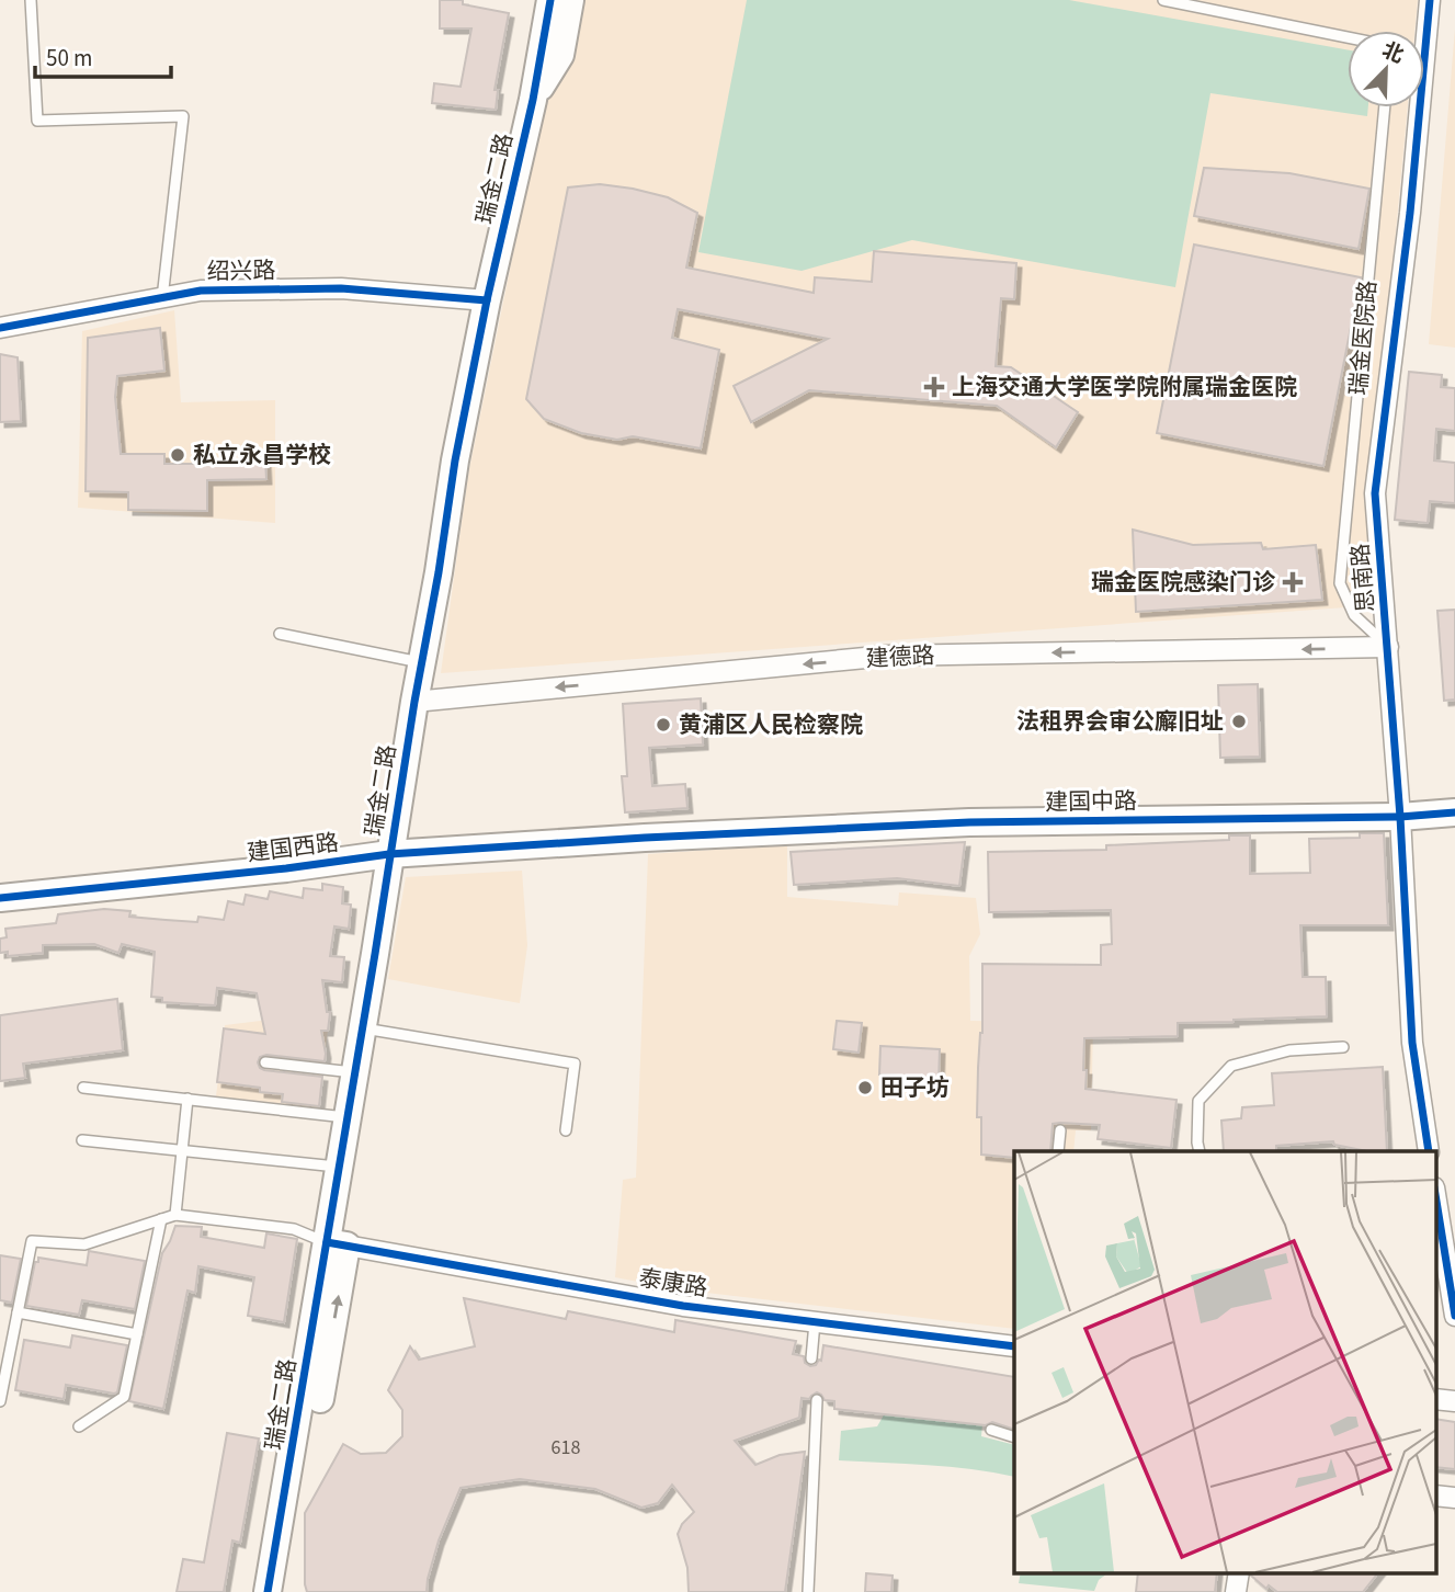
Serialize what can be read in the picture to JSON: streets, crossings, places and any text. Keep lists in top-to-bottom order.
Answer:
{
  "streets": {
    "main road": ["瑞金二路", "建国中路", "建国西路"],
    "street": [
      "绍兴路",
      "思南路",
      "建德路",
      "泰康路"
    ],
    "lane": ["瑞金医院路"]
  },
  "crossings": [
    ["瑞金二路", "绍兴路"],
    ["瑞金二路", "建德路"],
    ["瑞金二路", "建国西路"],
    ["瑞金二路", "泰康路"],
    ["瑞金医院路", "思南路"],
    ["瑞金医院路", "建德路"],
    ["思南路", "建德路"],
    ["思南路", "建国中路"],
    ["建国中路", "建国西路"]
  ],
  "one_way": ["建德路"],
  "places": {
    "health": ["上海交通大学医学院附属瑞金医院", "瑞金医院感染门诊"],
    "other": [
      "私立永昌学校",
      "法租界会审公廨旧址",
      "黄浦区人民检察院",
      "田子坊"
    ]
  },
  "house_numbers": ["618"],
  "scale_bar": "50 m",
  "north": "top right"
}
